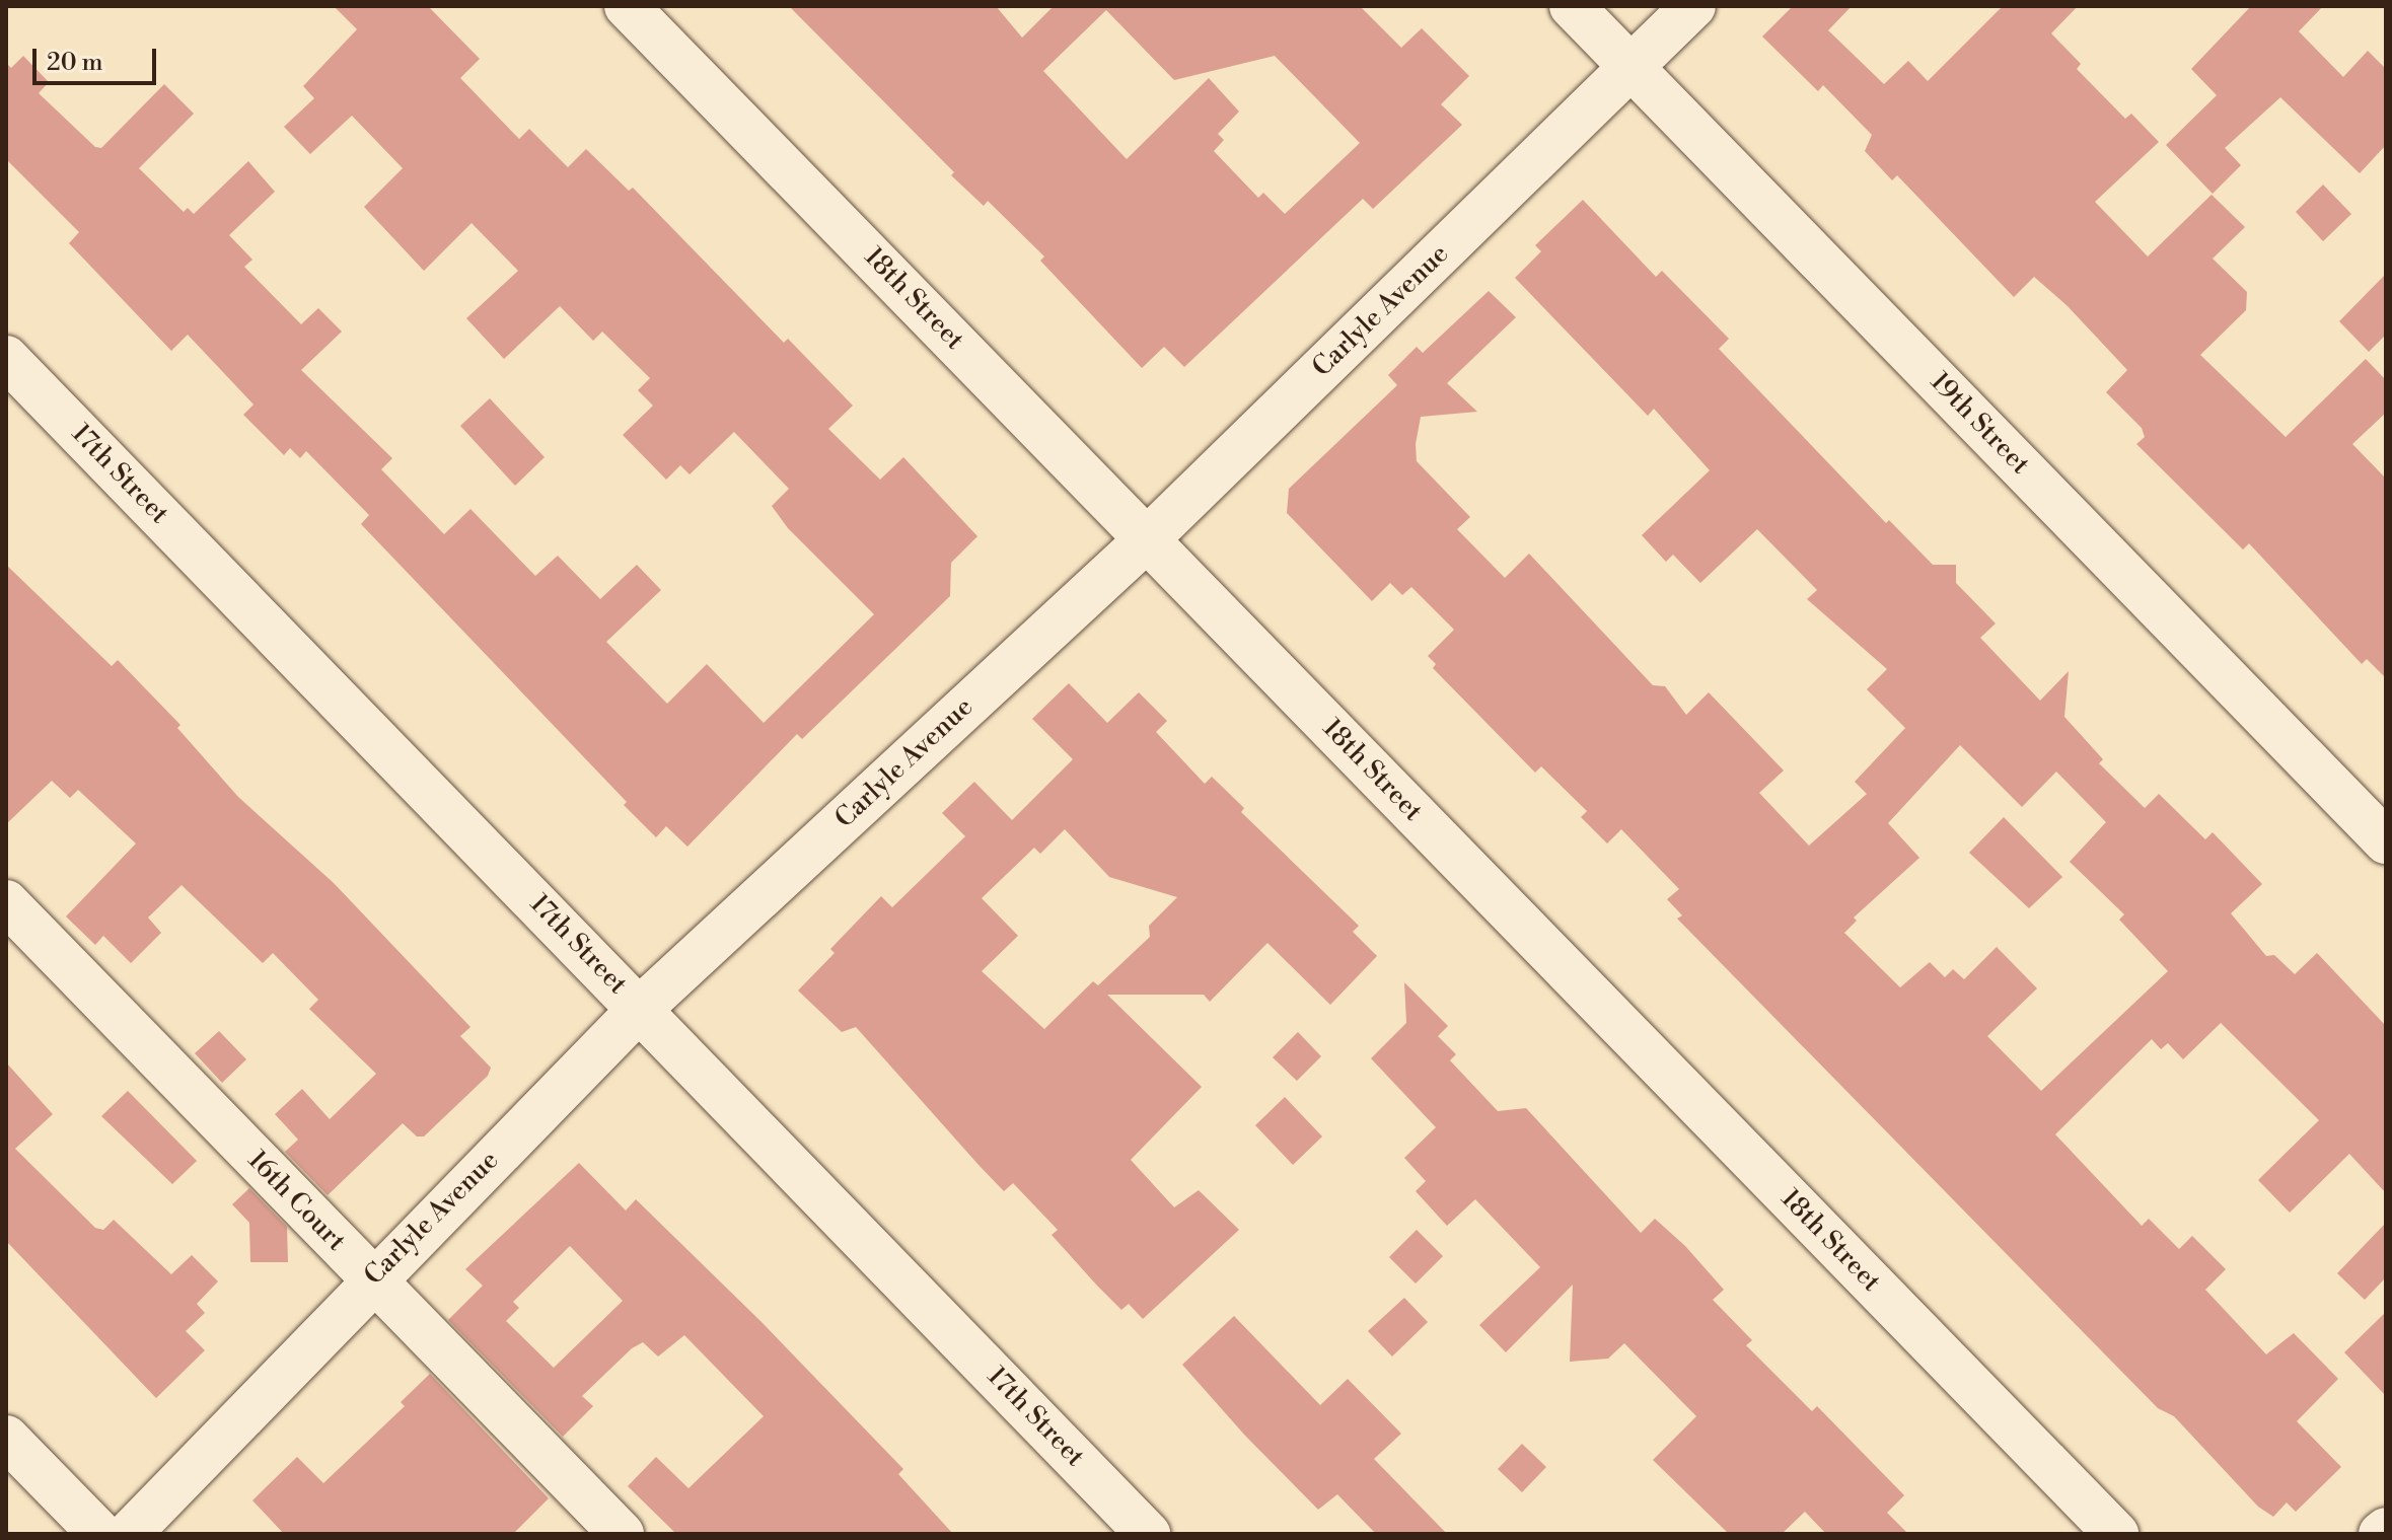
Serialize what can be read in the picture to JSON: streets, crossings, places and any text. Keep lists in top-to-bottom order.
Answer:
{
  "streets": {
    "street": [
      "18th Street",
      "Carlyle Avenue",
      "19th Street",
      "17th Street",
      "16th Court"
    ]
  },
  "crossings": [
    ["18th Street", "Carlyle Avenue"],
    ["Carlyle Avenue", "19th Street"],
    ["Carlyle Avenue", "17th Street"],
    ["Carlyle Avenue", "16th Court"]
  ],
  "scale_bar": "20 m"
}
